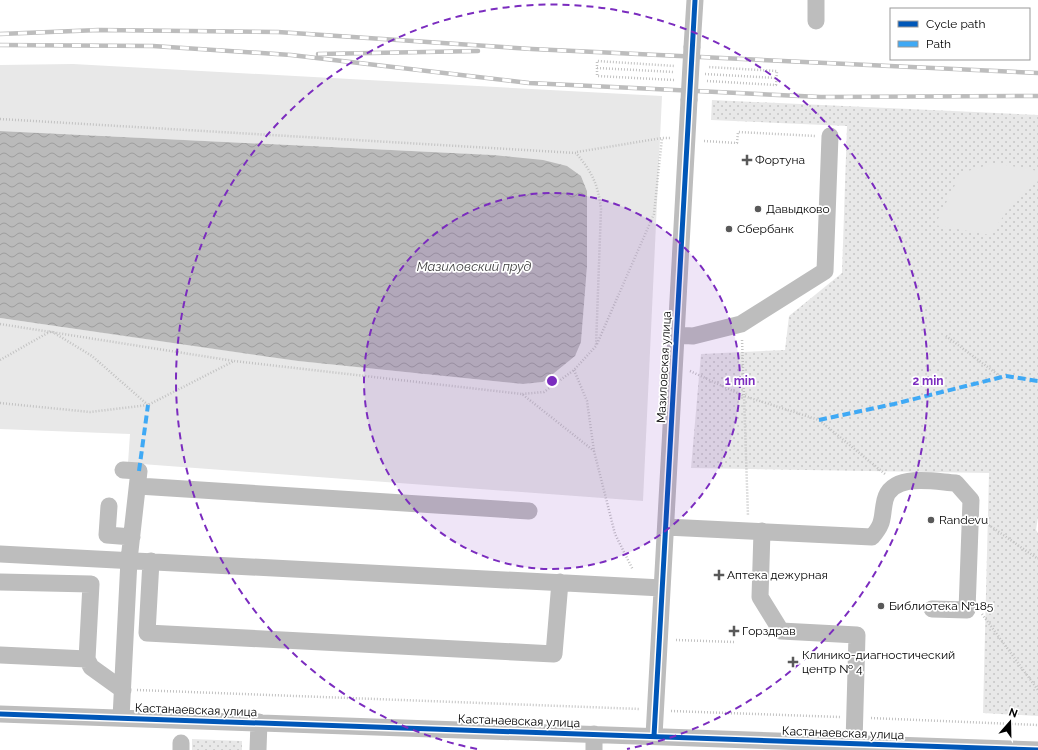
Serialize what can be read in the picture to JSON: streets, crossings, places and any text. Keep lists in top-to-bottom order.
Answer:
{
  "streets": {
    "street": ["Мазиловская улица", "Кастанаевская улица"]
  },
  "crossings": [
    ["Мазиловская улица", "Кастанаевская улица"]
  ],
  "water": ["Мазиловский пруд"],
  "places": {
    "health": [
      "Фортуна",
      "Аптека дежурная",
      "Горздрав",
      "Клинико-диагностический центр № 4"
    ],
    "other": [
      "Давыдково",
      "Сбербанк",
      "Randevu",
      "Библиотека №185"
    ]
  },
  "legend": ["Cycle path", "Path"],
  "north": "top",
  "rings": ["1 min", "2 min"]
}
